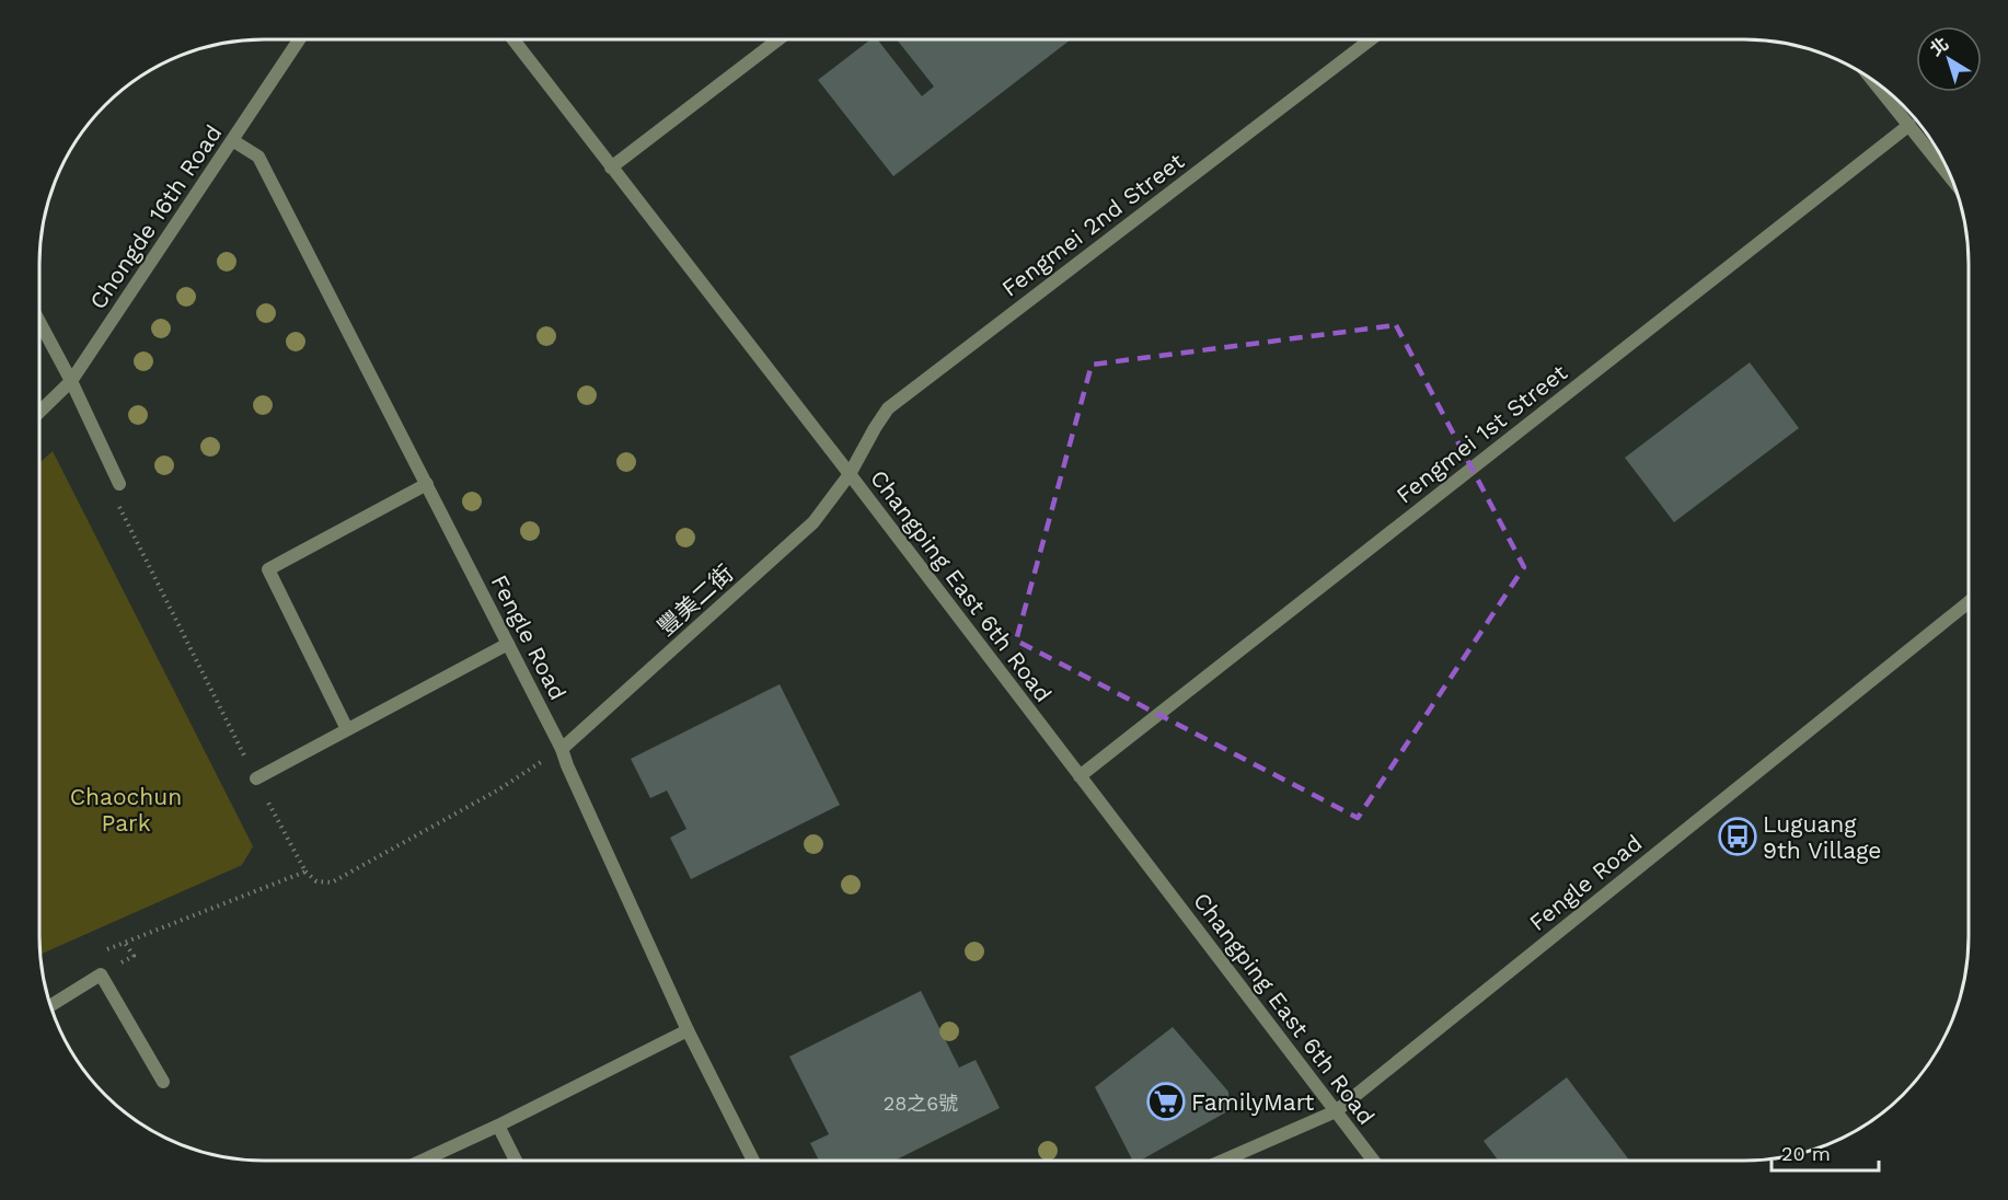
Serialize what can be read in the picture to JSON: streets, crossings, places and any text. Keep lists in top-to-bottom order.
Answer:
{
  "streets": {
    "street": [
      "Chongde 16th Road",
      "Fengmei 2nd Street",
      "Fengmei 1st Street",
      "Changping East 6th Road",
      "豐美二街",
      "Fengle Road"
    ]
  },
  "crossings": [
    ["Chongde 16th Road", "Fengle Road"],
    ["Fengmei 2nd Street", "Changping East 6th Road"],
    ["Fengmei 2nd Street", "豐美二街"],
    ["Fengmei 1st Street", "Changping East 6th Road"],
    ["Changping East 6th Road", "豐美二街"],
    ["Changping East 6th Road", "Fengle Road"],
    ["豐美二街", "Fengle Road"]
  ],
  "parks": ["Chaochun Park"],
  "places": {
    "bus stop": ["Luguang 9th Village"],
    "supermarket": ["FamilyMart"]
  },
  "house_numbers": ["28之6號"],
  "scale_bar": "20 m",
  "north": "top left"
}
